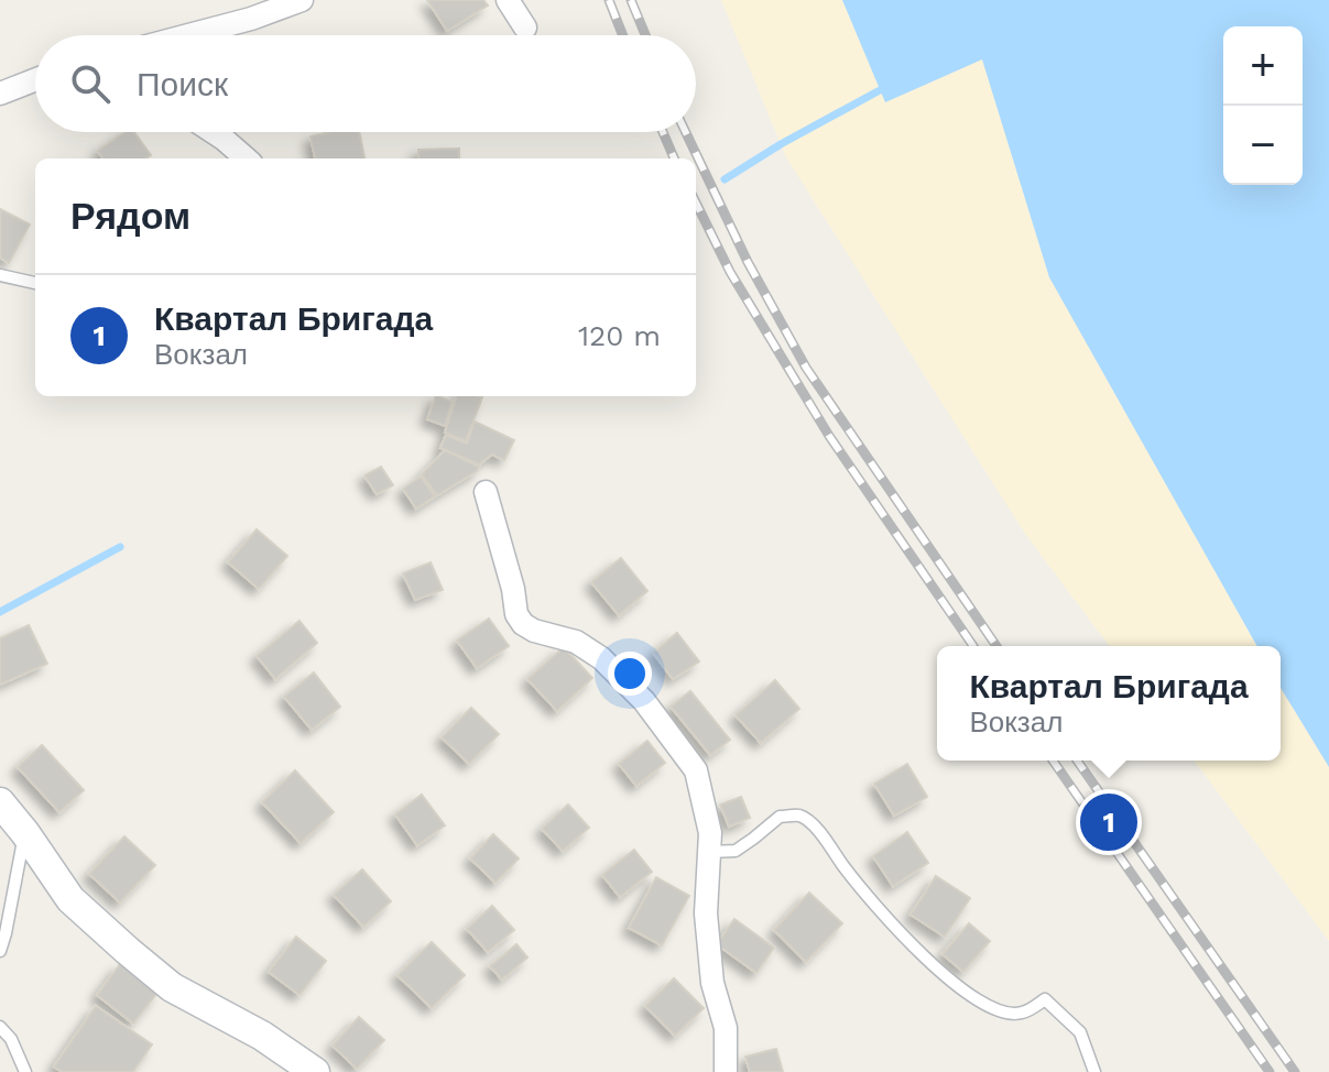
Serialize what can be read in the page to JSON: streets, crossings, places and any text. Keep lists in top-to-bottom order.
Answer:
{
  "page": {
    "map_buttons": ["+", "−"],
    "search": "Поиск",
    "heading": "Рядом",
    "list": [
      {
        "mark": "1",
        "name": "Квартал Бригада",
        "note": "Вокзал",
        "value": "120 m"
      }
    ],
    "popup": ["Квартал Бригада", "Вокзал"],
    "pins": "1"
  }
}
